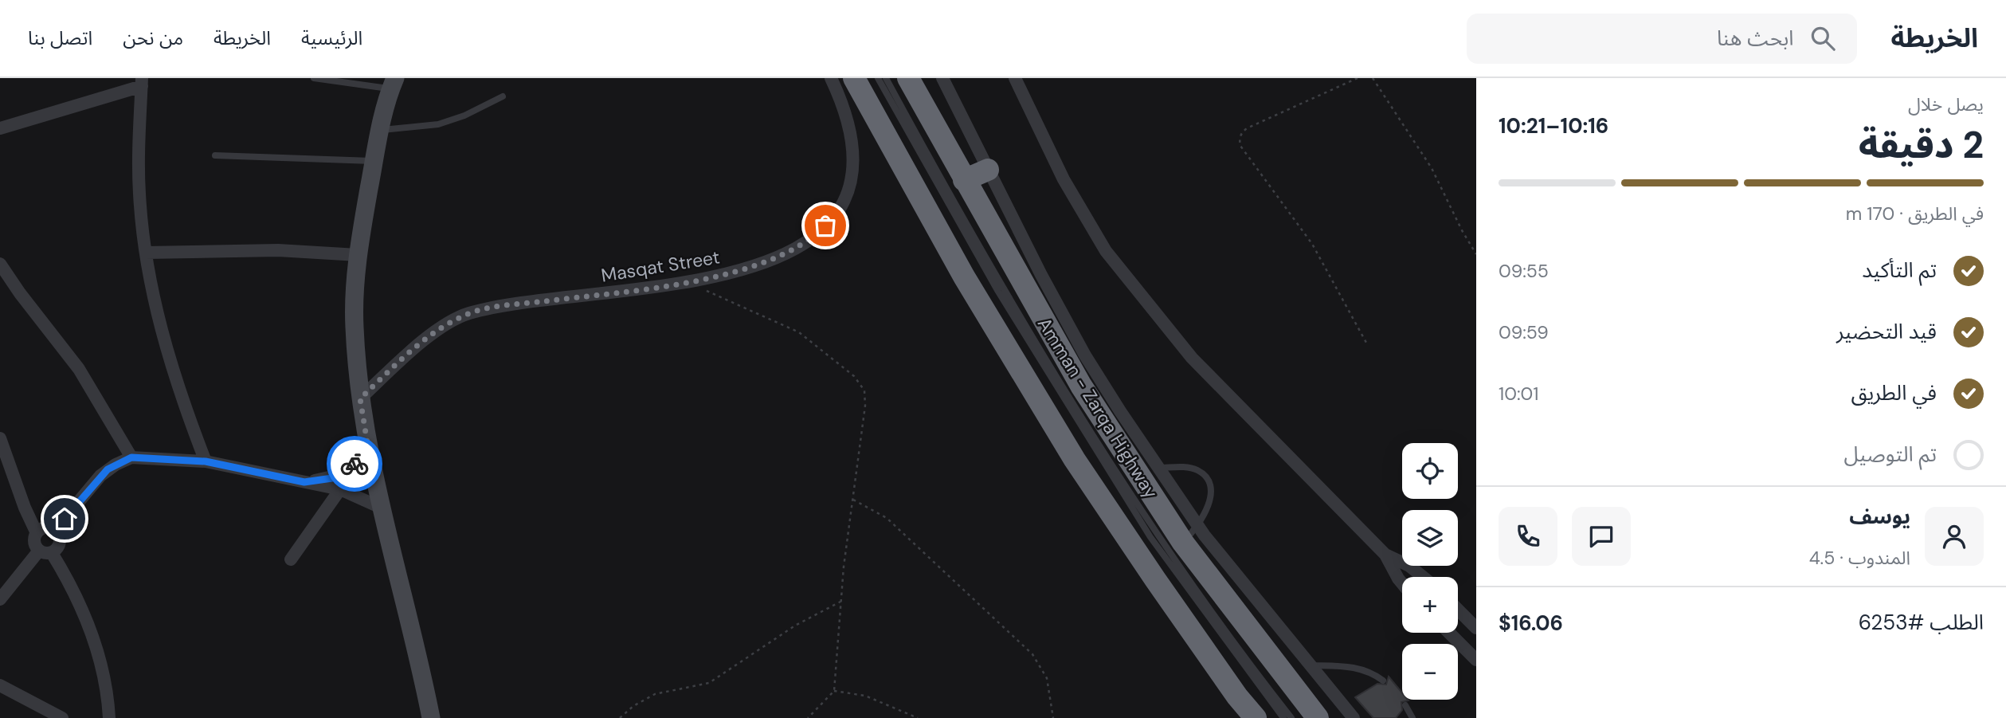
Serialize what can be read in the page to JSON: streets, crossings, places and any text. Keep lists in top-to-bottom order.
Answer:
{
  "streets": {
    "highway": ["Amman - Zarqa Highway"],
    "street": ["Masqat Street"]
  },
  "page": {
    "header": "الخريطة",
    "search": "ابحث هنا",
    "nav": [
      "الرئيسية",
      "الخريطة",
      "من نحن",
      "اتصل بنا"
    ],
    "heading": ["2 دقيقة", "يصل خلال", "10:16–10:21"],
    "panel": [
      "يوسف",
      "المندوب · 4.5",
      "الطلب #6253",
      "$16.06"
    ],
    "bar": "في الطريق · 170 m",
    "list": [
      ["تم التأكيد", "09:55"],
      ["قيد التحضير", "09:59"],
      ["في الطريق", "10:01"],
      "تم التوصيل"
    ],
    "map_buttons": ["+", "−"]
  }
}
